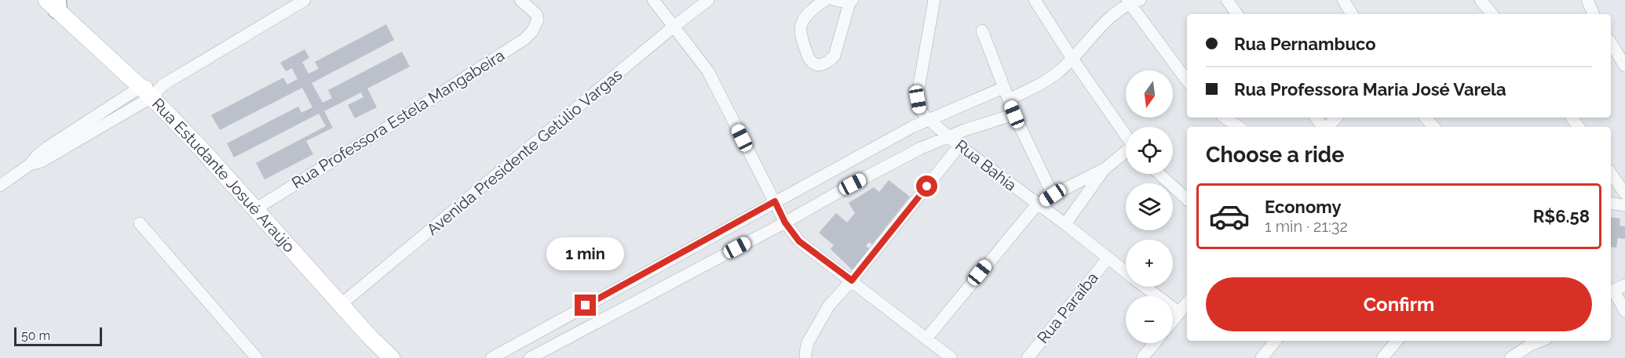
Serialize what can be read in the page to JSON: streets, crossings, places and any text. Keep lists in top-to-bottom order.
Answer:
{
  "streets": {
    "main road": ["Rua Estudante Josué Araújo"],
    "street": [
      "Rua Professora Estela Mangabeira",
      "Avenida Presidente Getúlio Vargas",
      "Rua Bahia",
      "Rua Paraíba"
    ]
  },
  "crossings": [
    ["Rua Professora Estela Mangabeira", "Rua Estudante Josué Araújo"],
    ["Avenida Presidente Getúlio Vargas", "Rua Estudante Josué Araújo"],
    ["Rua Bahia", "Rua Paraíba"]
  ],
  "scale_bar": "50 m",
  "north": "bottom",
  "page": {
    "banner": ["Rua Pernambuco", "Rua Professora Maria José Varela"],
    "map_buttons": ["+", "−"],
    "heading": "Choose a ride",
    "list": [
      {
        "name": "Economy",
        "note": "1 min · 21:32",
        "value": "R$6.58"
      }
    ],
    "bubble": "1 min",
    "buttons": "Confirm",
    "scale": "50 m"
  }
}
